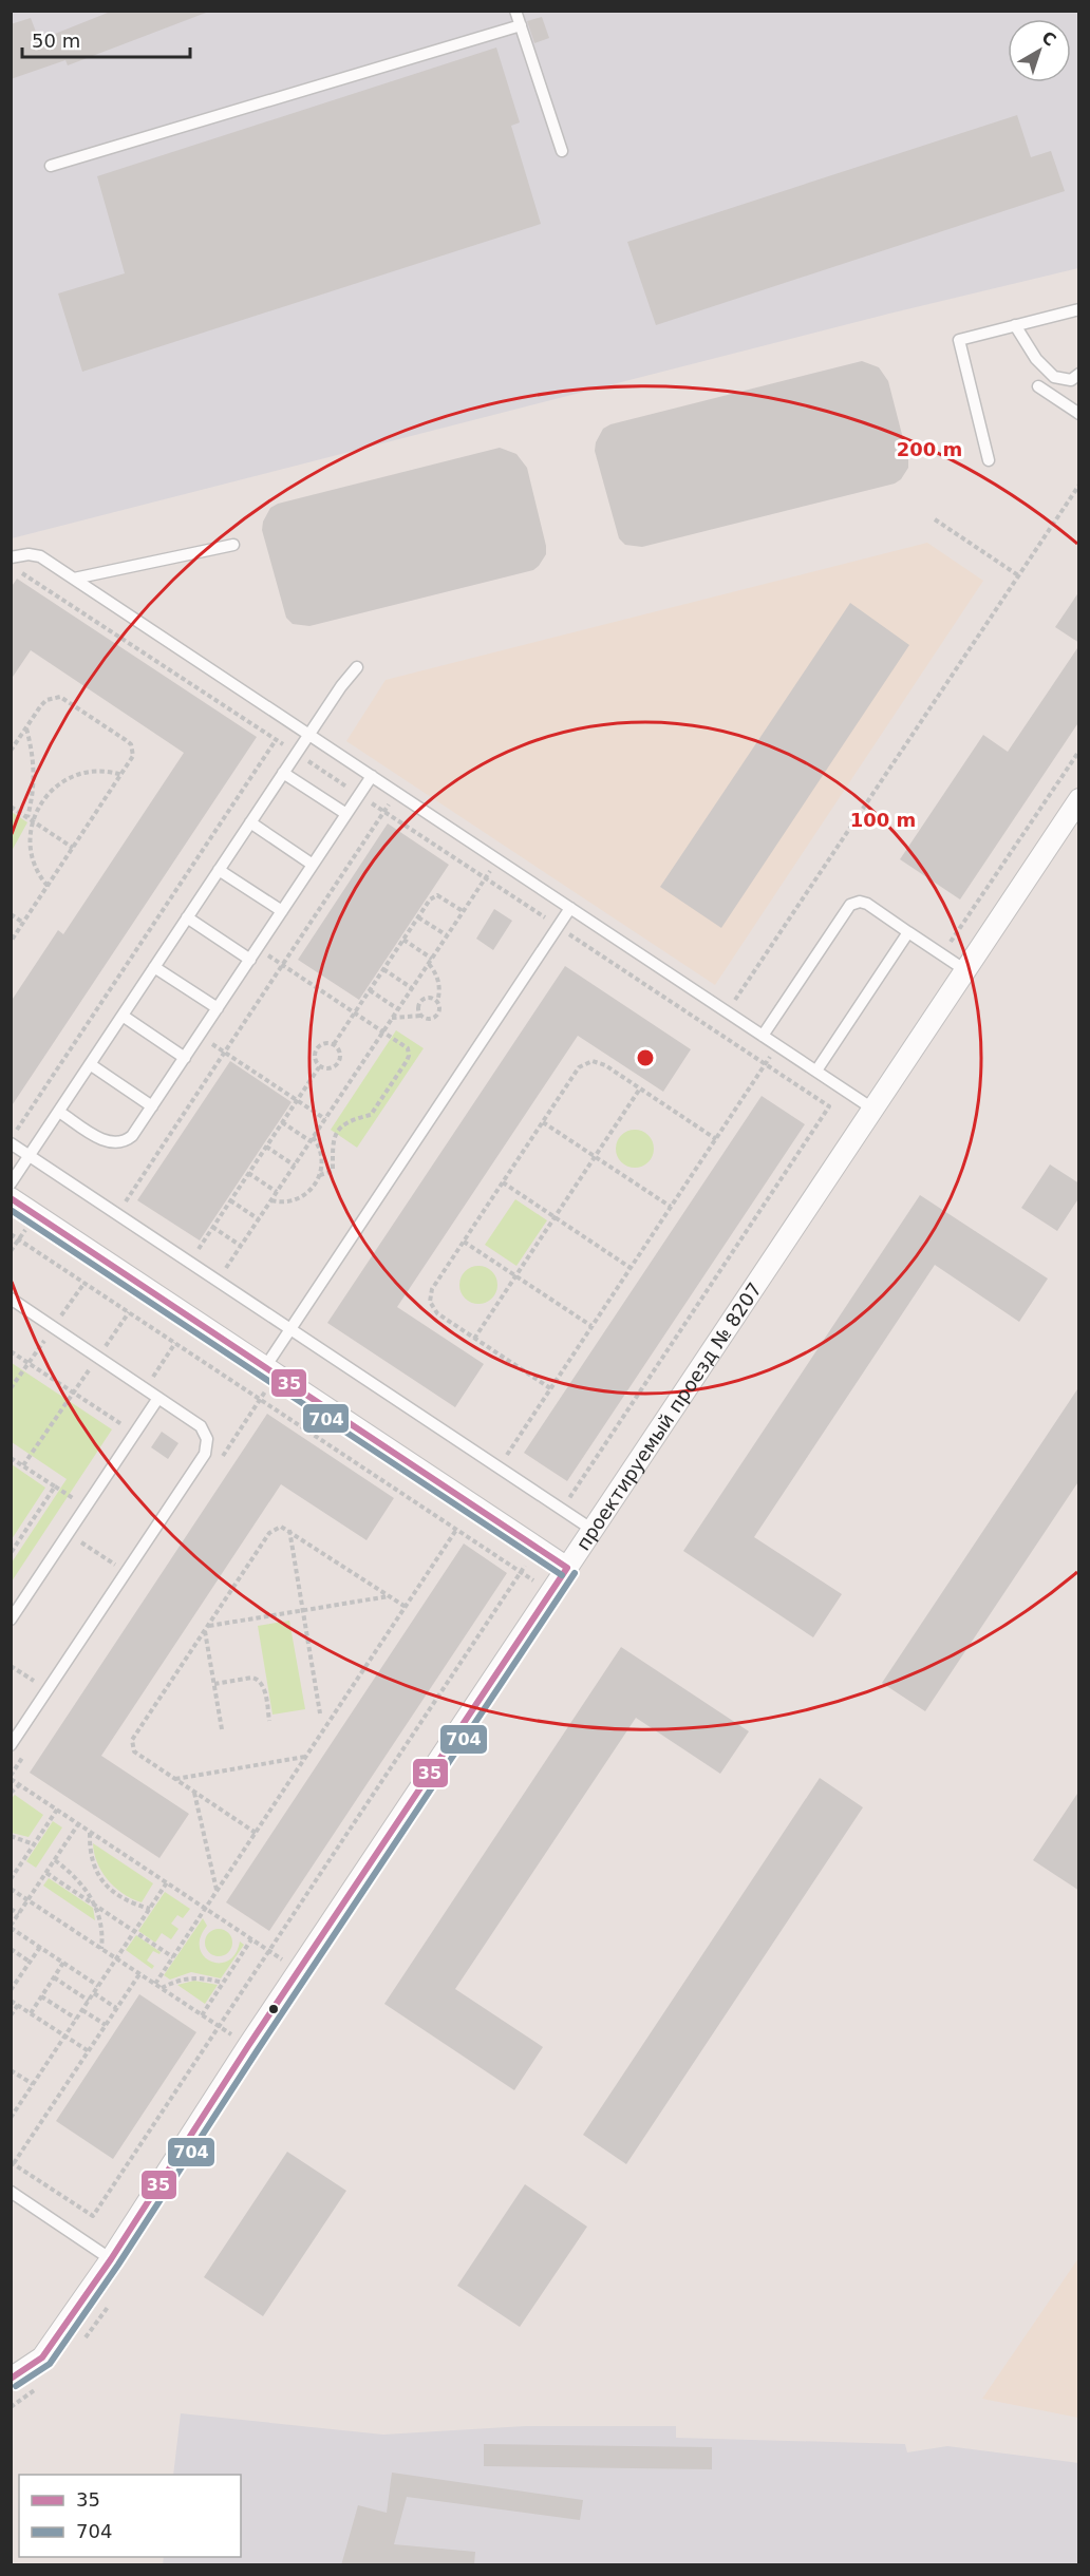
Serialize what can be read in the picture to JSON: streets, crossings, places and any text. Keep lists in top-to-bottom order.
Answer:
{
  "streets": {
    "street": ["проектируемый проезд № 8207"]
  },
  "lines": ["transit line 35", "transit line 704"],
  "legend": ["35", "704"],
  "scale_bar": "50 m",
  "north": "top right",
  "rings": ["200 m", "100 m"]
}
